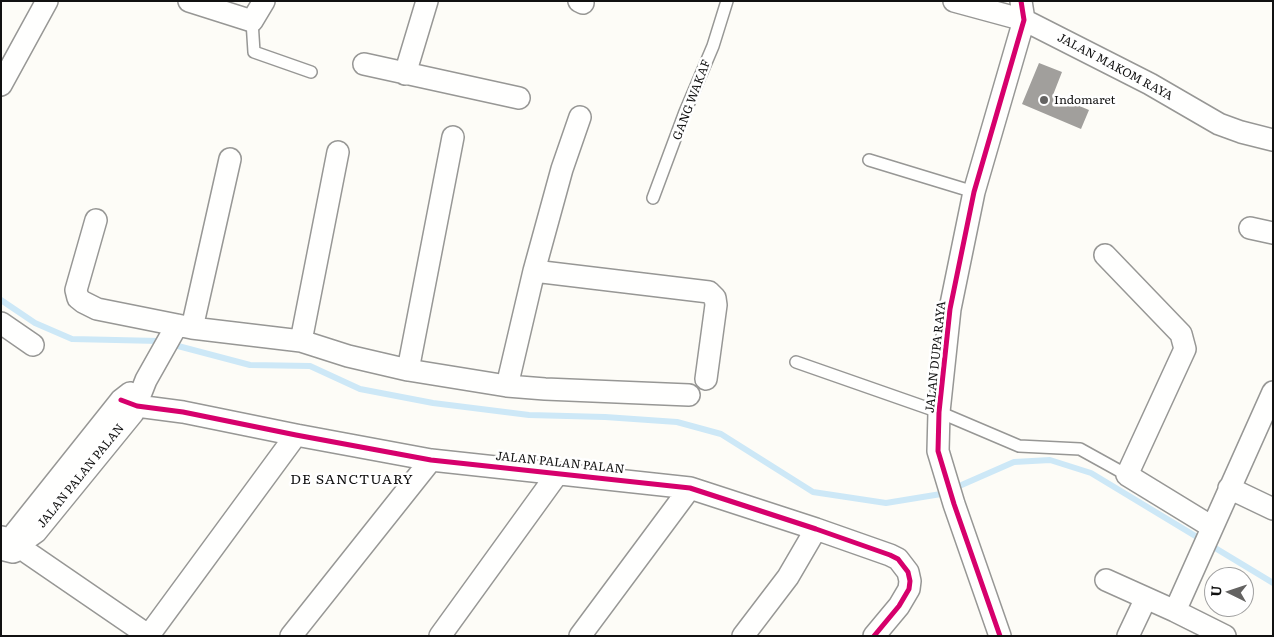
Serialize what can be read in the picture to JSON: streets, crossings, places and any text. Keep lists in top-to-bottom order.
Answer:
{
  "streets": {
    "street": ["JALAN MAKOM RAYA", "JALAN DUPA RAYA", "JALAN PALAN PALAN"],
    "lane": ["GANG WAKAF"]
  },
  "crossings": [
    ["JALAN MAKOM RAYA", "JALAN DUPA RAYA"]
  ],
  "districts": ["DE SANCTUARY"],
  "places": ["Indomaret"],
  "north": "left"
}
